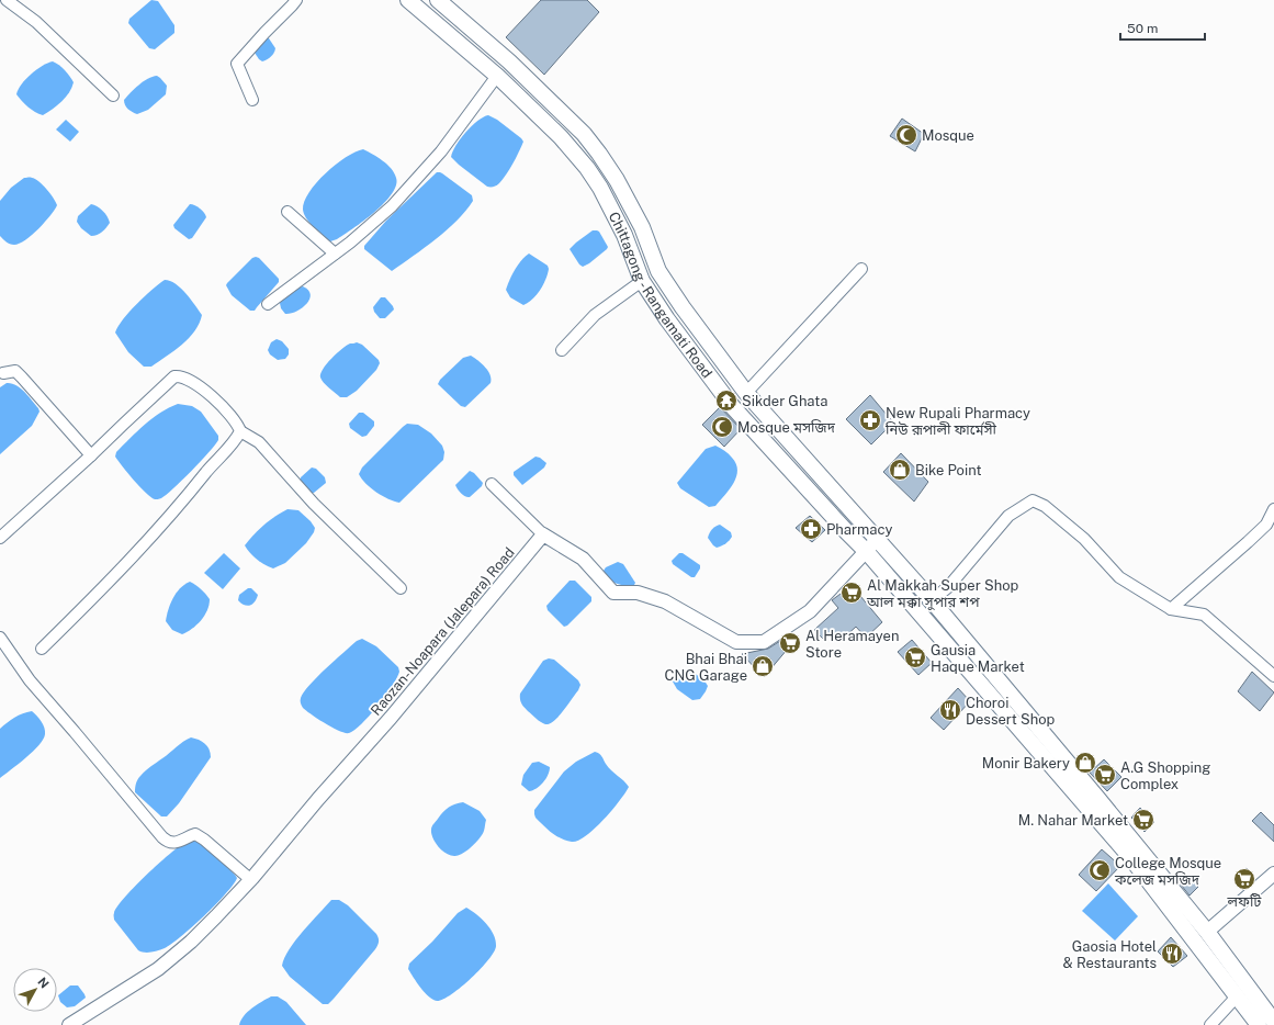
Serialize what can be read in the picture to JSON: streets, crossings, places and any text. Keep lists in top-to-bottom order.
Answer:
{
  "streets": {
    "highway": ["Chittagong - Rangamati Road"],
    "main road": ["Raozan-Noapara (Jalepara) Road"]
  },
  "places": {
    "mosque": ["Mosque", "Mosque মসজিদ", "College Mosque কলেজ মসজিদ"],
    "temple": ["Sikder Ghata"],
    "pharmacy": ["New Rupali Pharmacy নিউ রূপালী ফার্মেসী", "Pharmacy"],
    "shop": ["Bike Point", "Bhai Bhai CNG Garage", "Monir Bakery"],
    "supermarket": [
      "Al Makkah Super Shop আল মক্কা সুপার শপ",
      "Al Heramayen Store",
      "Gausia Haque Market",
      "A.G Shopping Complex",
      "M. Nahar Market",
      "লফটি"
    ],
    "restaurant": ["Choroi Dessert Shop", "Gaosia Hotel & Restaurants"]
  },
  "scale_bar": "50 m",
  "north": "top right"
}
